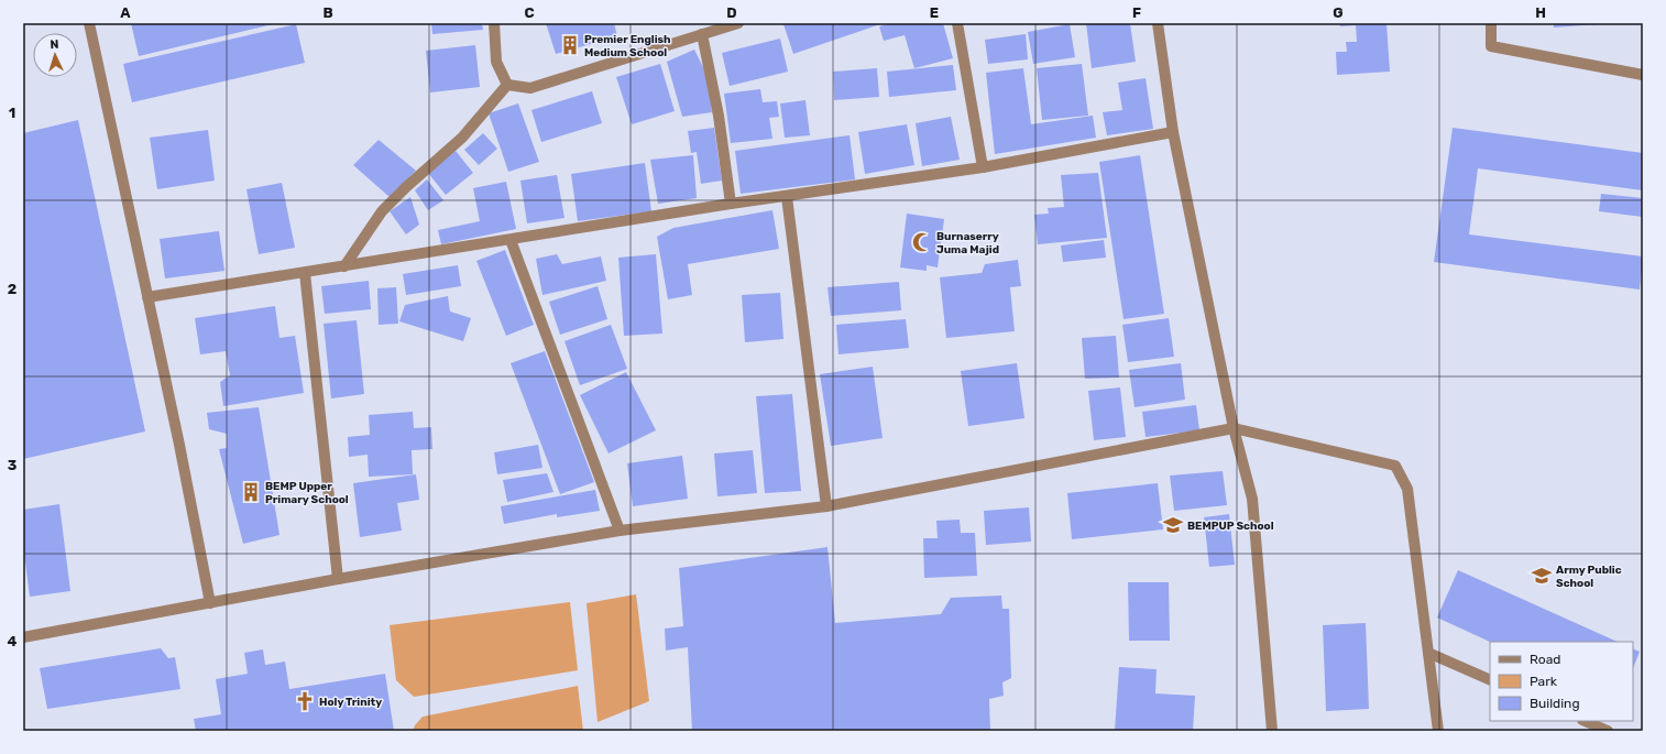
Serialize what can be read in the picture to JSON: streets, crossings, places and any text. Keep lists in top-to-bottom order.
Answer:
{
  "places": {
    "building": ["Premier English Medium School", "BEMP Upper Primary School"],
    "mosque": ["Burnaserry Juma Majid"],
    "school or university": ["BEMPUP School", "Army Public School"],
    "church": ["Holy Trinity"]
  },
  "legend": ["Road", "Park", "Building"],
  "north": "top",
  "grid": {
    "columns": [
      "A",
      "B",
      "C",
      "D",
      "E",
      "F",
      "G",
      "H"
    ],
    "rows": [
      "1",
      "2",
      "3",
      "4"
    ]
  }
}
